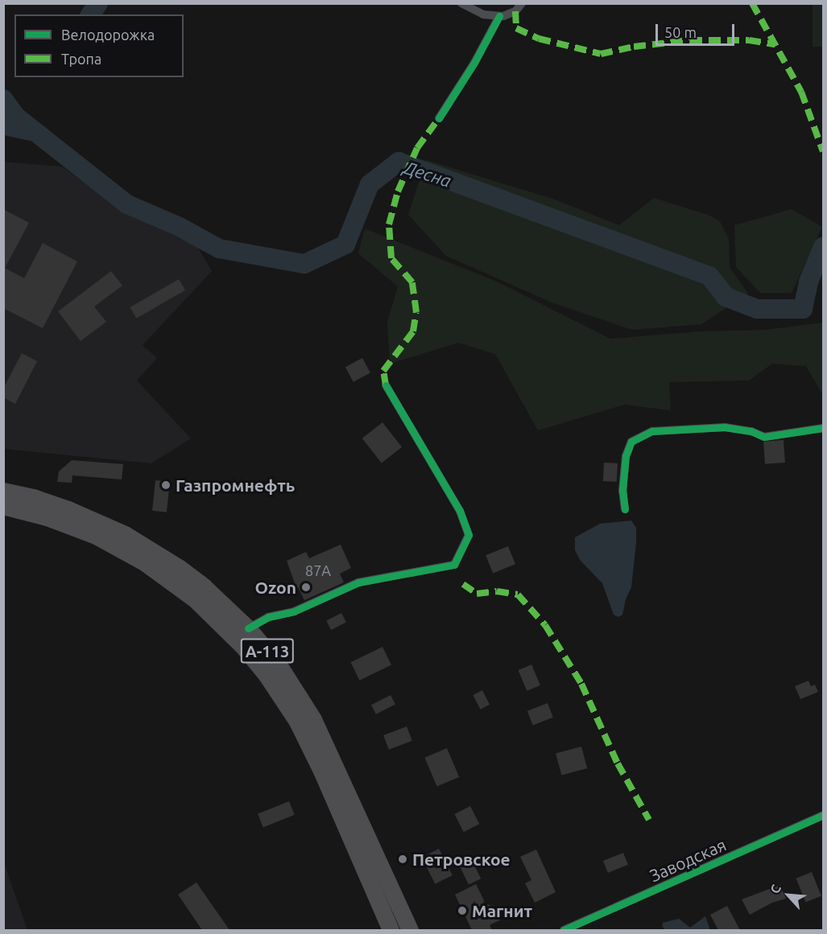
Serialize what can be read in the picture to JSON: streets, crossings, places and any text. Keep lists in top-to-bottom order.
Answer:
{
  "streets": {
    "highway": ["А-113"],
    "street": ["Заводская"]
  },
  "water": ["Десна"],
  "places": [
    "Газпромнефть",
    "Ozon",
    "Петровское",
    "Магнит"
  ],
  "house_numbers": ["87А"],
  "legend": ["Велодорожка", "Тропа"],
  "scale_bar": "50 m",
  "north": "top left"
}
